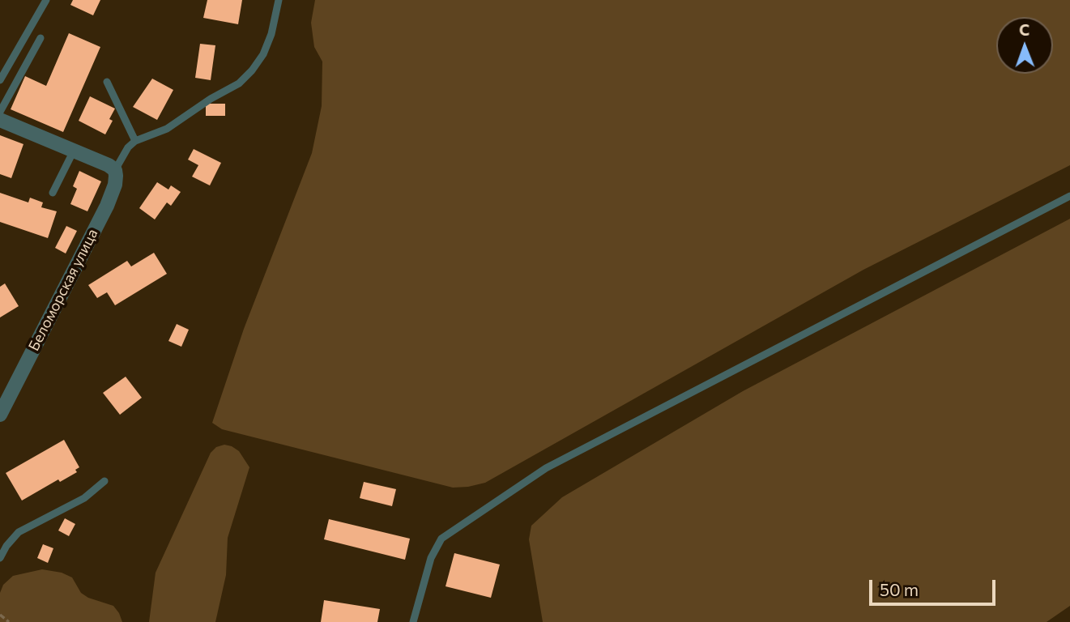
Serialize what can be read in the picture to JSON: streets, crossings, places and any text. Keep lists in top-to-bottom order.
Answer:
{
  "streets": {
    "street": ["Беломорская улица"]
  },
  "scale_bar": "50 m",
  "north": "top"
}
